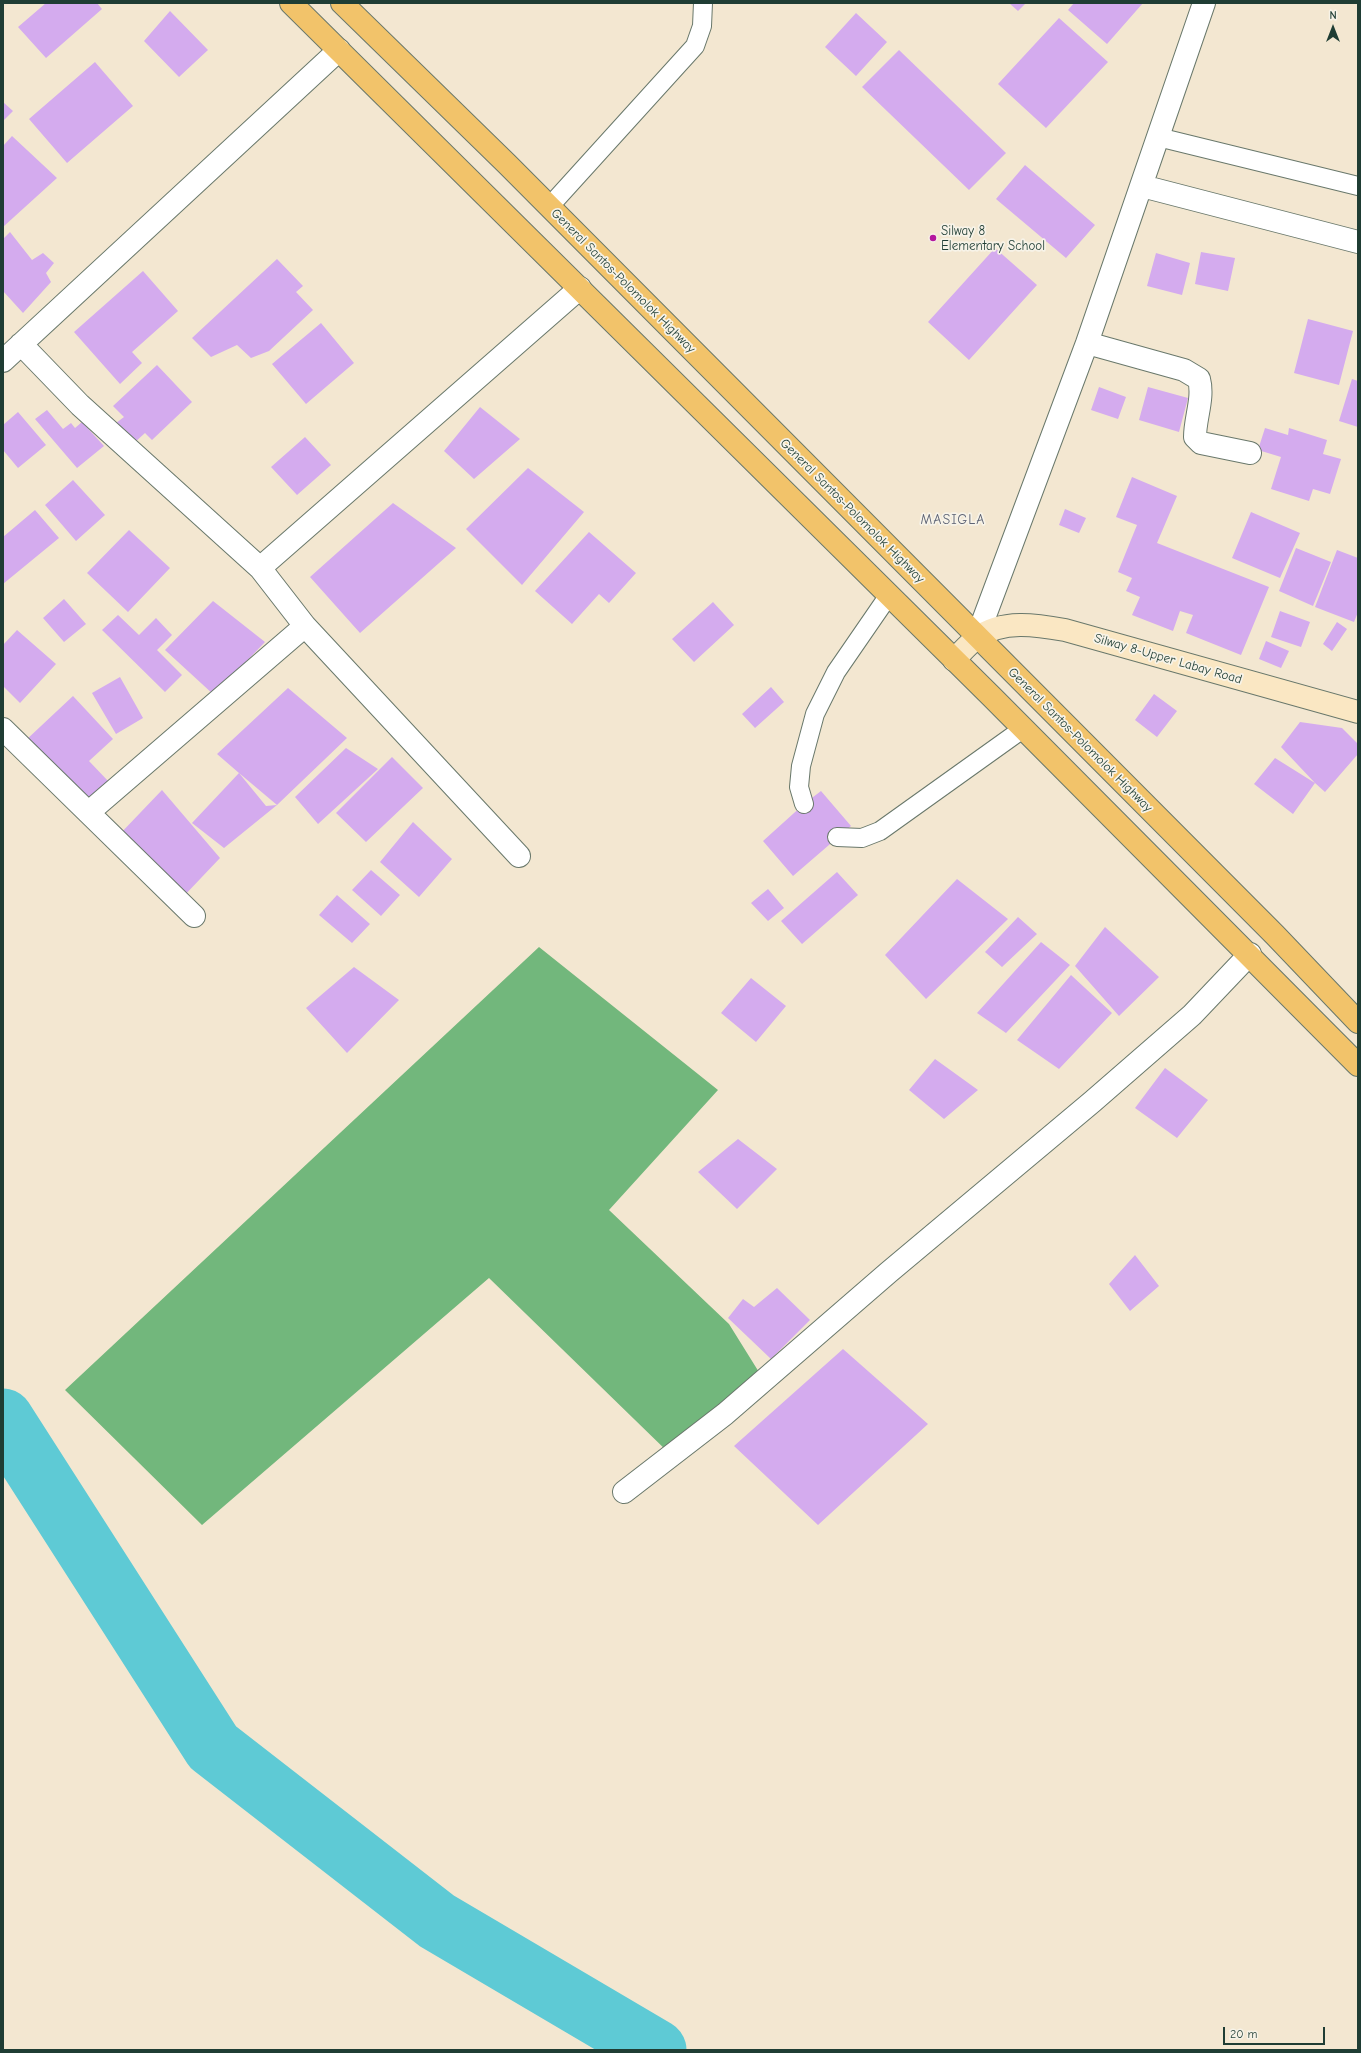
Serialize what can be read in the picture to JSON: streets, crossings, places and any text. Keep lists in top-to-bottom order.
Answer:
{
  "streets": {
    "highway": ["General Santos-Polomolok Highway"],
    "main road": ["Silway 8-Upper Labay Road"]
  },
  "crossings": [
    ["General Santos-Polomolok Highway", "Silway 8-Upper Labay Road"]
  ],
  "districts": ["MASIGLA"],
  "places": ["Silway 8 Elementary School"],
  "scale_bar": "20 m",
  "north": "top"
}
